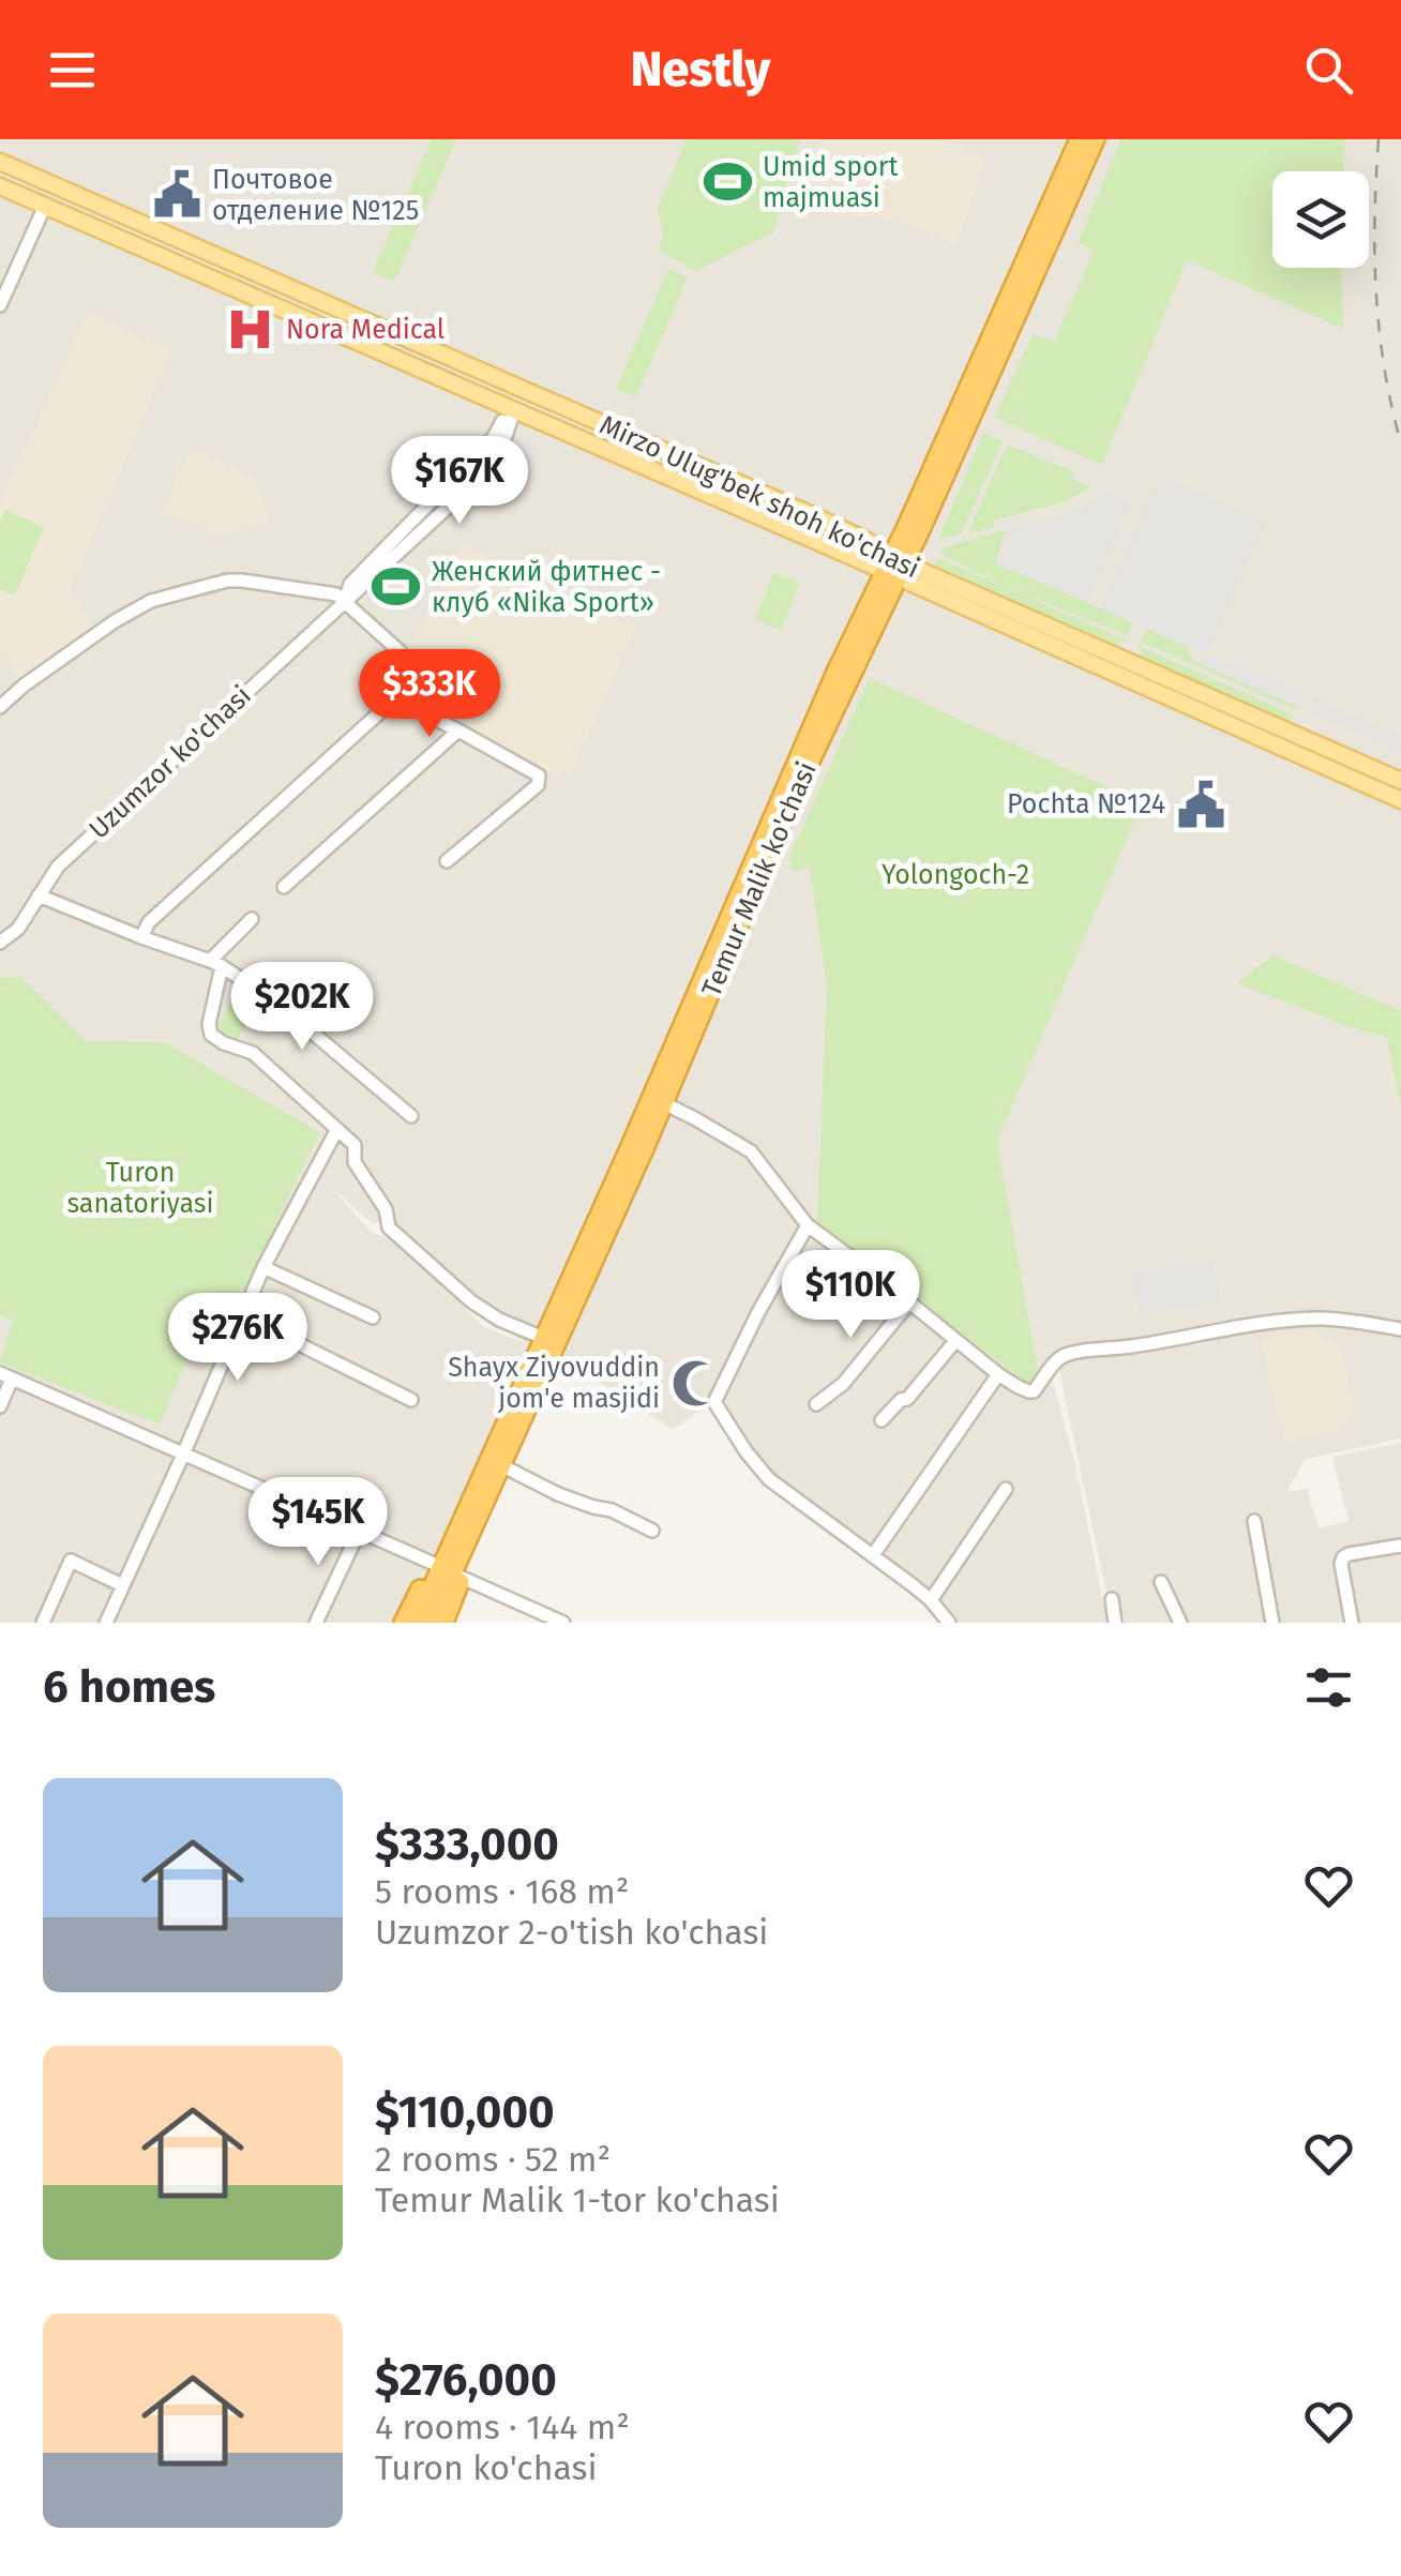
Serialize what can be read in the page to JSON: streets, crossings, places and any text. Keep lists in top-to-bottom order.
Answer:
{
  "streets": {
    "highway": ["Temur Malik ko'chasi"],
    "main road": ["Mirzo Ulug'bek shoh ko'chasi"],
    "street": ["Uzumzor ko'chasi"]
  },
  "crossings": [
    ["Mirzo Ulug'bek shoh ko'chasi", "Uzumzor ko'chasi"],
    ["Mirzo Ulug'bek shoh ko'chasi", "Temur Malik ko'chasi"]
  ],
  "parks": ["Yolongoch-2", "Turon sanatoriyasi"],
  "places": {
    "sports": ["Umid sport majmuasi", "Женский фитнес - клуб «Nika Sport»"],
    "public building": ["Почтовое отделение №125", "Pochta №124"],
    "hospital": ["Nora Medical"],
    "mosque": ["Shayx Ziyovuddin jom'e masjidi"]
  },
  "page": {
    "header": "Nestly",
    "price": [
      "$167K",
      "$333K",
      "$202K",
      "$110K",
      "$276K",
      "$145K"
    ],
    "heading": "6 homes",
    "list": [
      {
        "name": "$333,000",
        "note": "5 rooms · 168 m² · Uzumzor 2-o'tish ko'chasi"
      },
      {
        "name": "$110,000",
        "note": "2 rooms · 52 m² · Temur Malik 1-tor ko'chasi"
      },
      {
        "name": "$276,000",
        "note": "4 rooms · 144 m² · Turon ko'chasi"
      }
    ]
  }
}
